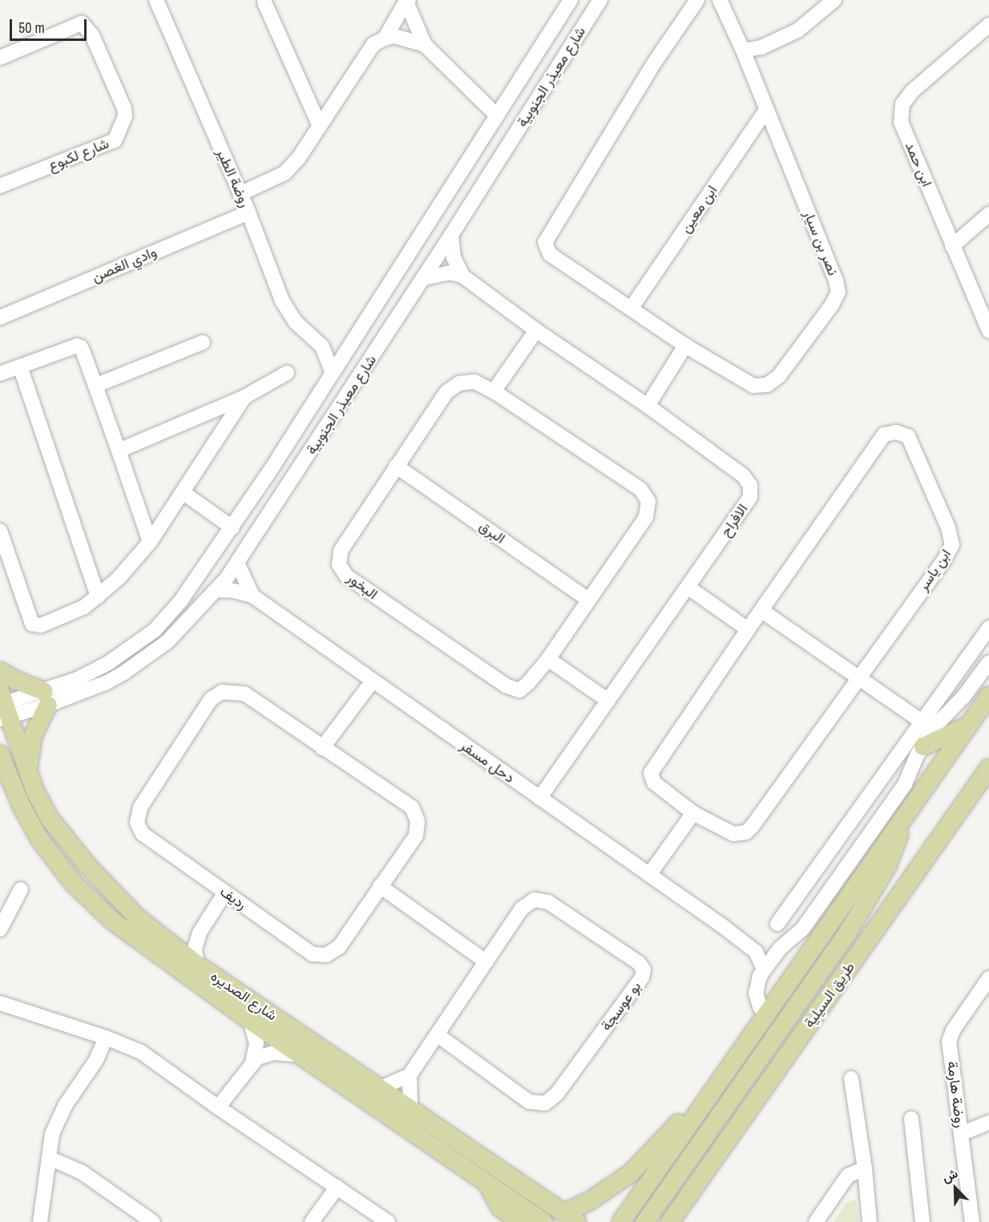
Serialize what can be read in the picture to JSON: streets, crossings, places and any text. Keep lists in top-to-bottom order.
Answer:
{
  "streets": {
    "main road": ["طريق السيلية", "شارع الصديره"],
    "street": [
      "شارع معيذر الجنوبية",
      "شارع لكبوع",
      "ابن حمد",
      "روضة الطير",
      "ابن معين",
      "نصر بن سيار",
      "وادي الغصن",
      "الافراح",
      "البرق",
      "ابن ياسر",
      "البخور",
      "دحل مسفر",
      "رديف",
      "بو عوسجة",
      "روضة هارمة"
    ]
  },
  "crossings": [
    ["شارع معيذر الجنوبية", "روضة الطير"],
    ["شارع معيذر الجنوبية", "دحل مسفر"],
    ["شارع معيذر الجنوبية", "شارع الصديره"],
    ["روضة الطير", "وادي الغصن"],
    ["ابن معين", "نصر بن سيار"],
    ["الافراح", "دحل مسفر"],
    ["البرق", "البخور"]
  ],
  "scale_bar": "50 m",
  "north": "top left"
}
